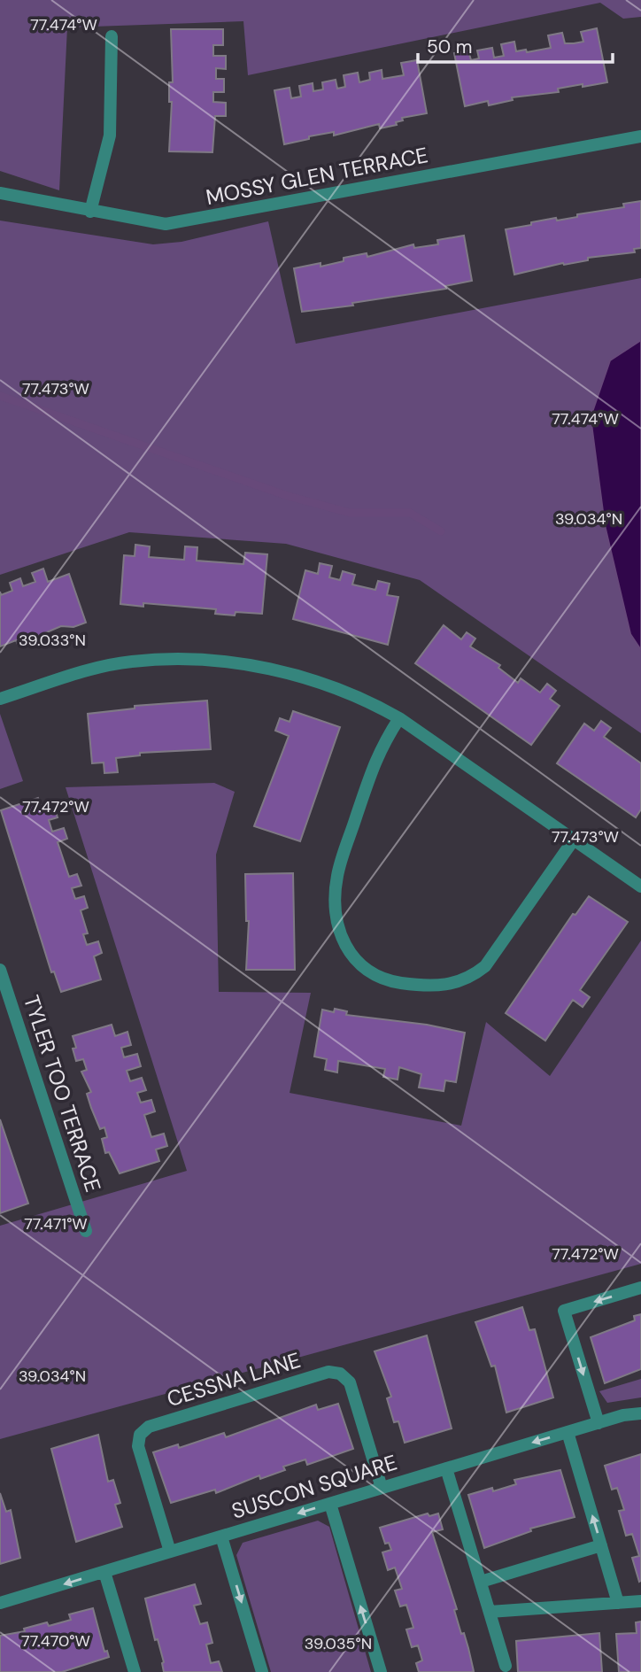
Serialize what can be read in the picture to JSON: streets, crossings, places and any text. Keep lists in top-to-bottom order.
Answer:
{
  "streets": {
    "street": [
      "MOSSY GLEN TERRACE",
      "TYLER TOO TERRACE",
      "CESSNA LANE",
      "SUSCON SQUARE"
    ]
  },
  "crossings": [
    ["CESSNA LANE", "SUSCON SQUARE"]
  ],
  "one_way": ["SUSCON SQUARE"],
  "scale_bar": "50 m",
  "coordinates": [
    "77.474°W",
    "77.473°W",
    "39.034°N",
    "39.033°N",
    "77.472°W",
    "77.471°W",
    "77.470°W",
    "39.035°N"
  ]
}
